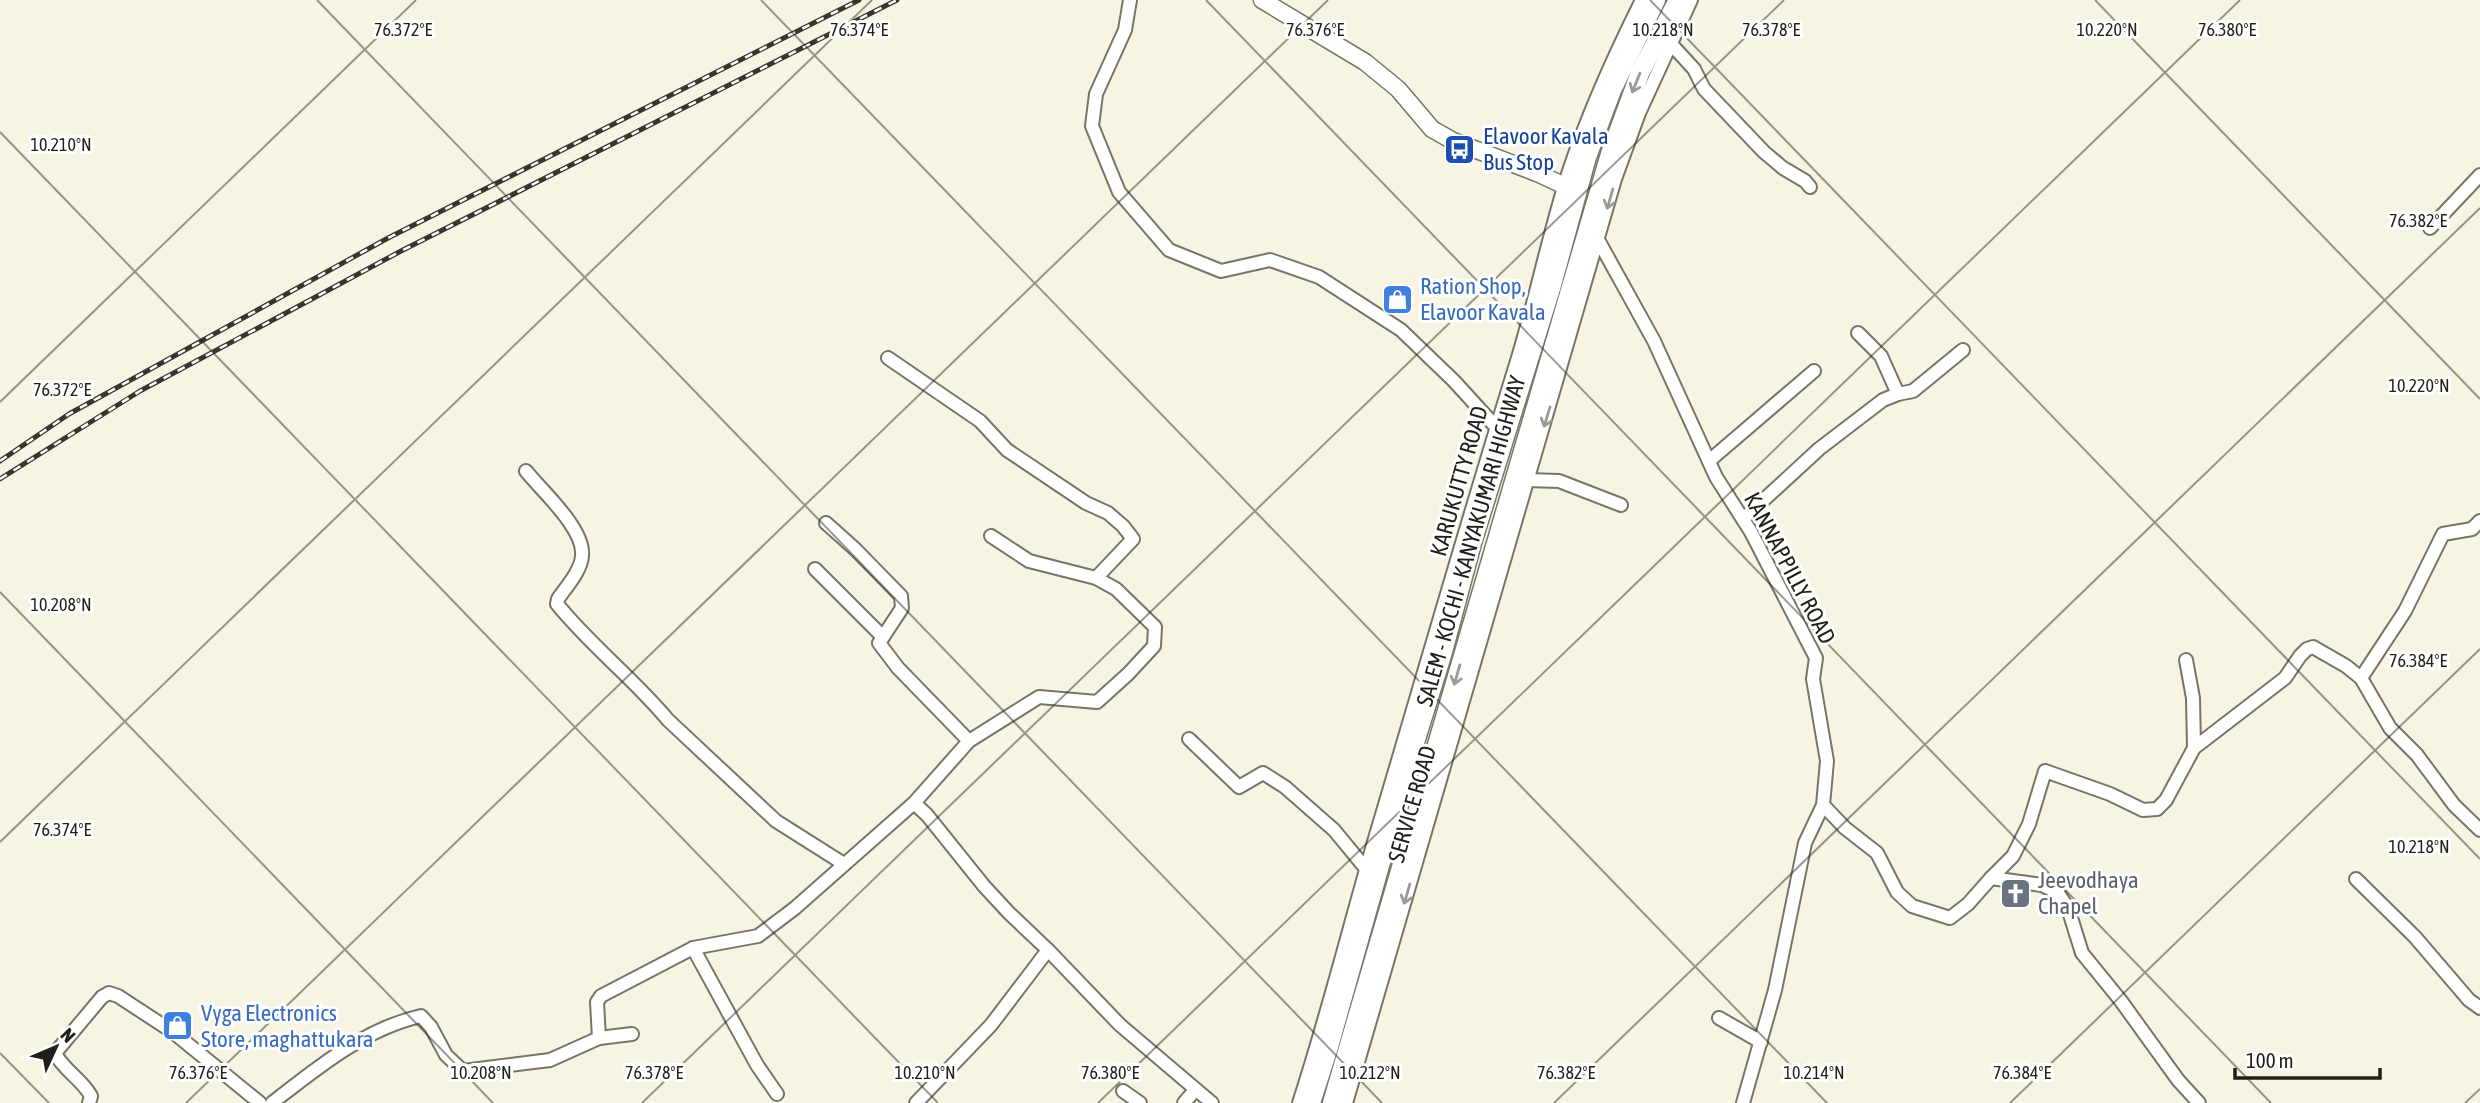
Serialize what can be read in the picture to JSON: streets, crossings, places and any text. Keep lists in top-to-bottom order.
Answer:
{
  "streets": {
    "highway": ["SALEM - KOCHI - KANYAKUMARI HIGHWAY"],
    "street": ["KARUKUTTY ROAD", "KANNAPPILLY ROAD", "SERVICE ROAD"]
  },
  "crossings": [
    ["KARUKUTTY ROAD", "SALEM - KOCHI - KANYAKUMARI HIGHWAY"],
    ["SALEM - KOCHI - KANYAKUMARI HIGHWAY", "KANNAPPILLY ROAD"],
    ["SALEM - KOCHI - KANYAKUMARI HIGHWAY", "SERVICE ROAD"],
    ["KANNAPPILLY ROAD", "SERVICE ROAD"]
  ],
  "one_way": ["SERVICE ROAD"],
  "places": {
    "bus stop": ["Elavoor Kavala Bus Stop"],
    "shop": ["Ration Shop, Elavoor Kavala", "Vyga Electronics Store, maghattukara"],
    "church": ["Jeevodhaya Chapel"]
  },
  "scale_bar": "100 m",
  "north": "top right",
  "coordinates": [
    "76.372°E",
    "76.374°E",
    "76.376°E",
    "76.378°E",
    "76.380°E",
    "10.218°N",
    "10.220°N",
    "10.210°N",
    "76.382°E",
    "10.208°N",
    "76.384°E",
    "10.212°N",
    "10.214°N"
  ]
}
